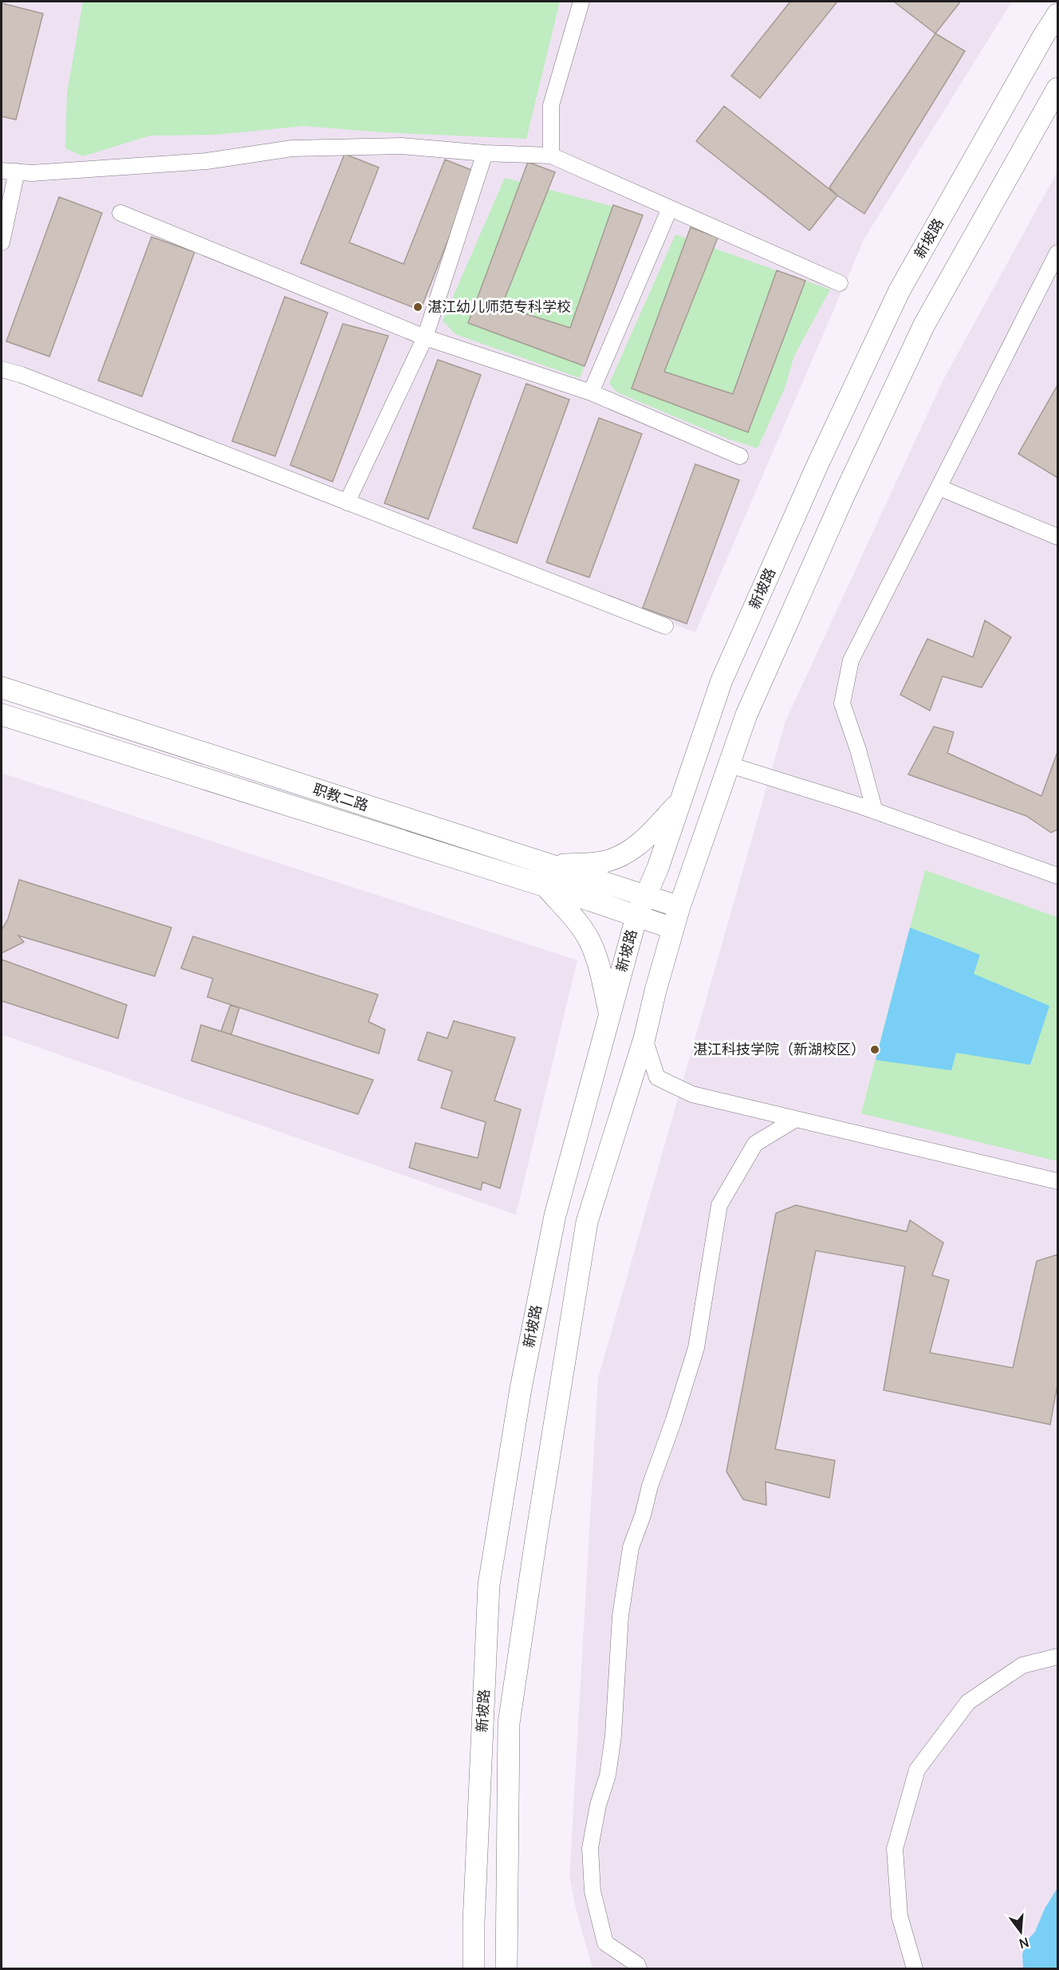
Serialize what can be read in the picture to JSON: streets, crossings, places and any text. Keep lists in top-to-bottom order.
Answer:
{
  "streets": {
    "street": ["新坡路", "职教二路"]
  },
  "crossings": [
    ["新坡路", "职教二路"]
  ],
  "places": ["湛江幼儿师范专科学校", "湛江科技学院（新湖校区）"],
  "north": "bottom"
}
